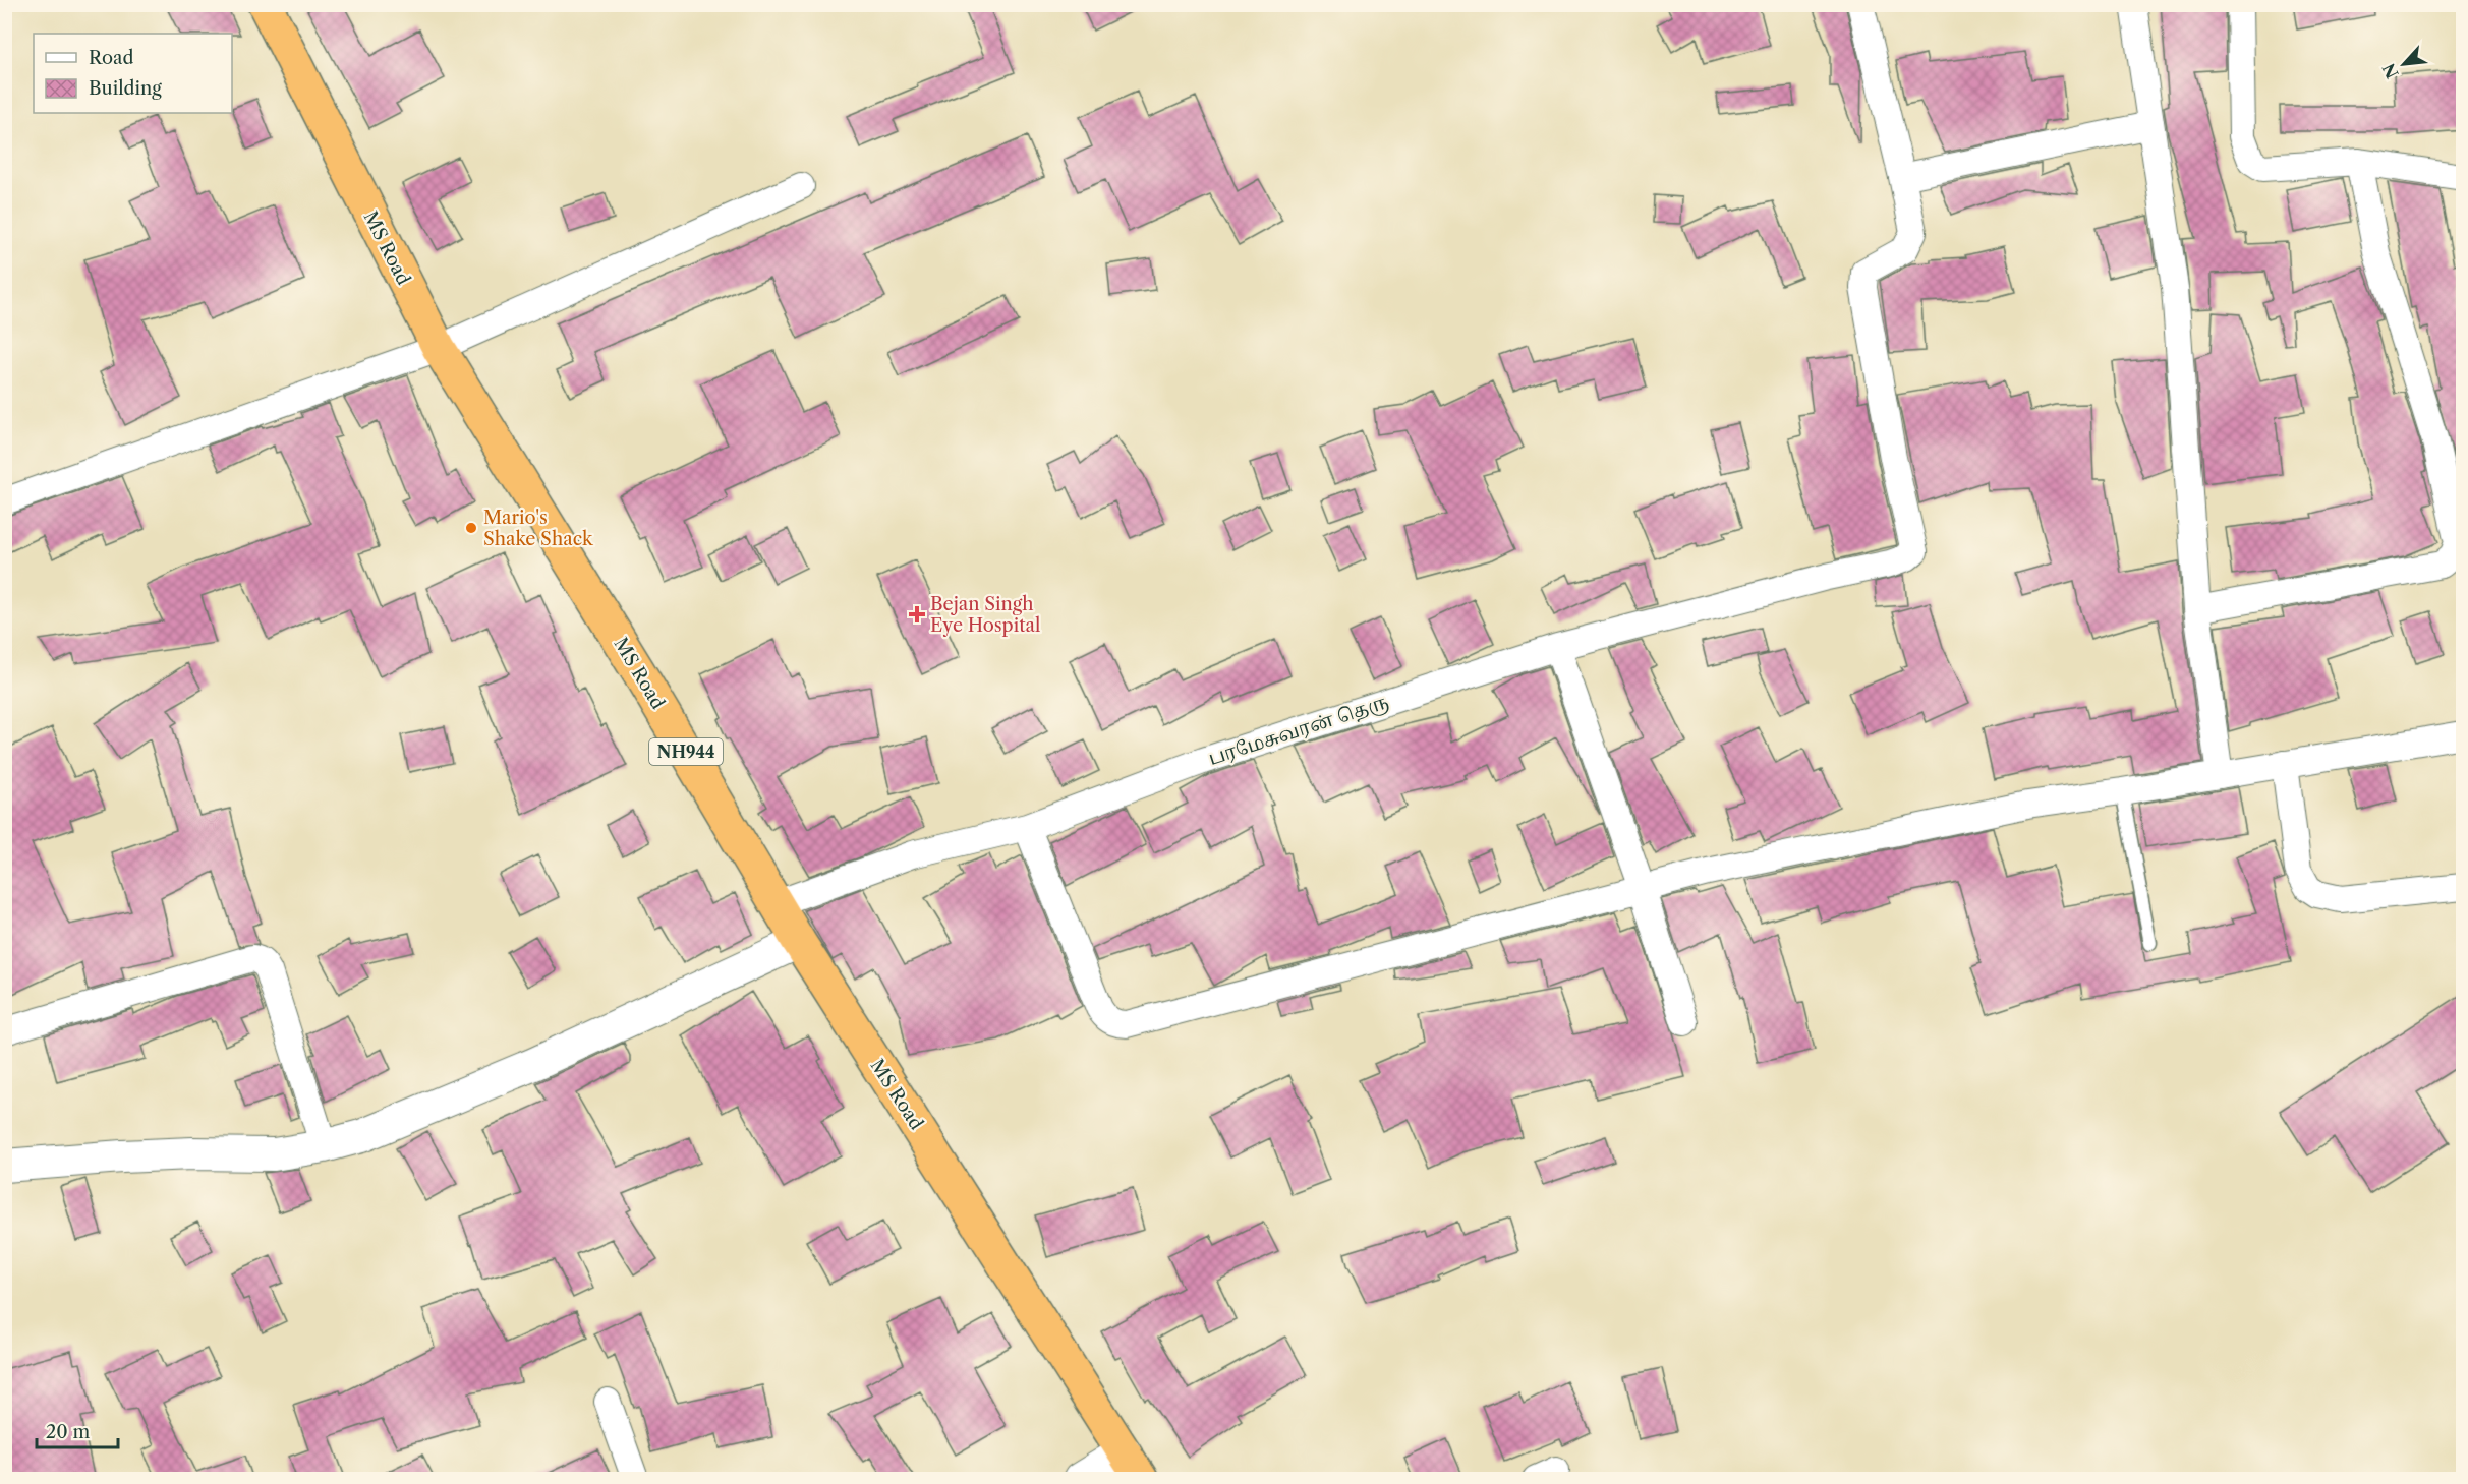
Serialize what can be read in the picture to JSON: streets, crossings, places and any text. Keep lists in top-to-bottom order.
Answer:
{
  "streets": {
    "highway": ["MS Road", "NH944"],
    "street": ["பரமேசுவரன் தெரு"]
  },
  "crossings": [
    ["MS Road", "பரமேசுவரன் தெரு"]
  ],
  "places": {
    "other": ["Mario's Shake Shack"],
    "health": ["Bejan Singh Eye Hospital"]
  },
  "legend": ["Road", "Building"],
  "scale_bar": "20 m",
  "north": "bottom left"
}
